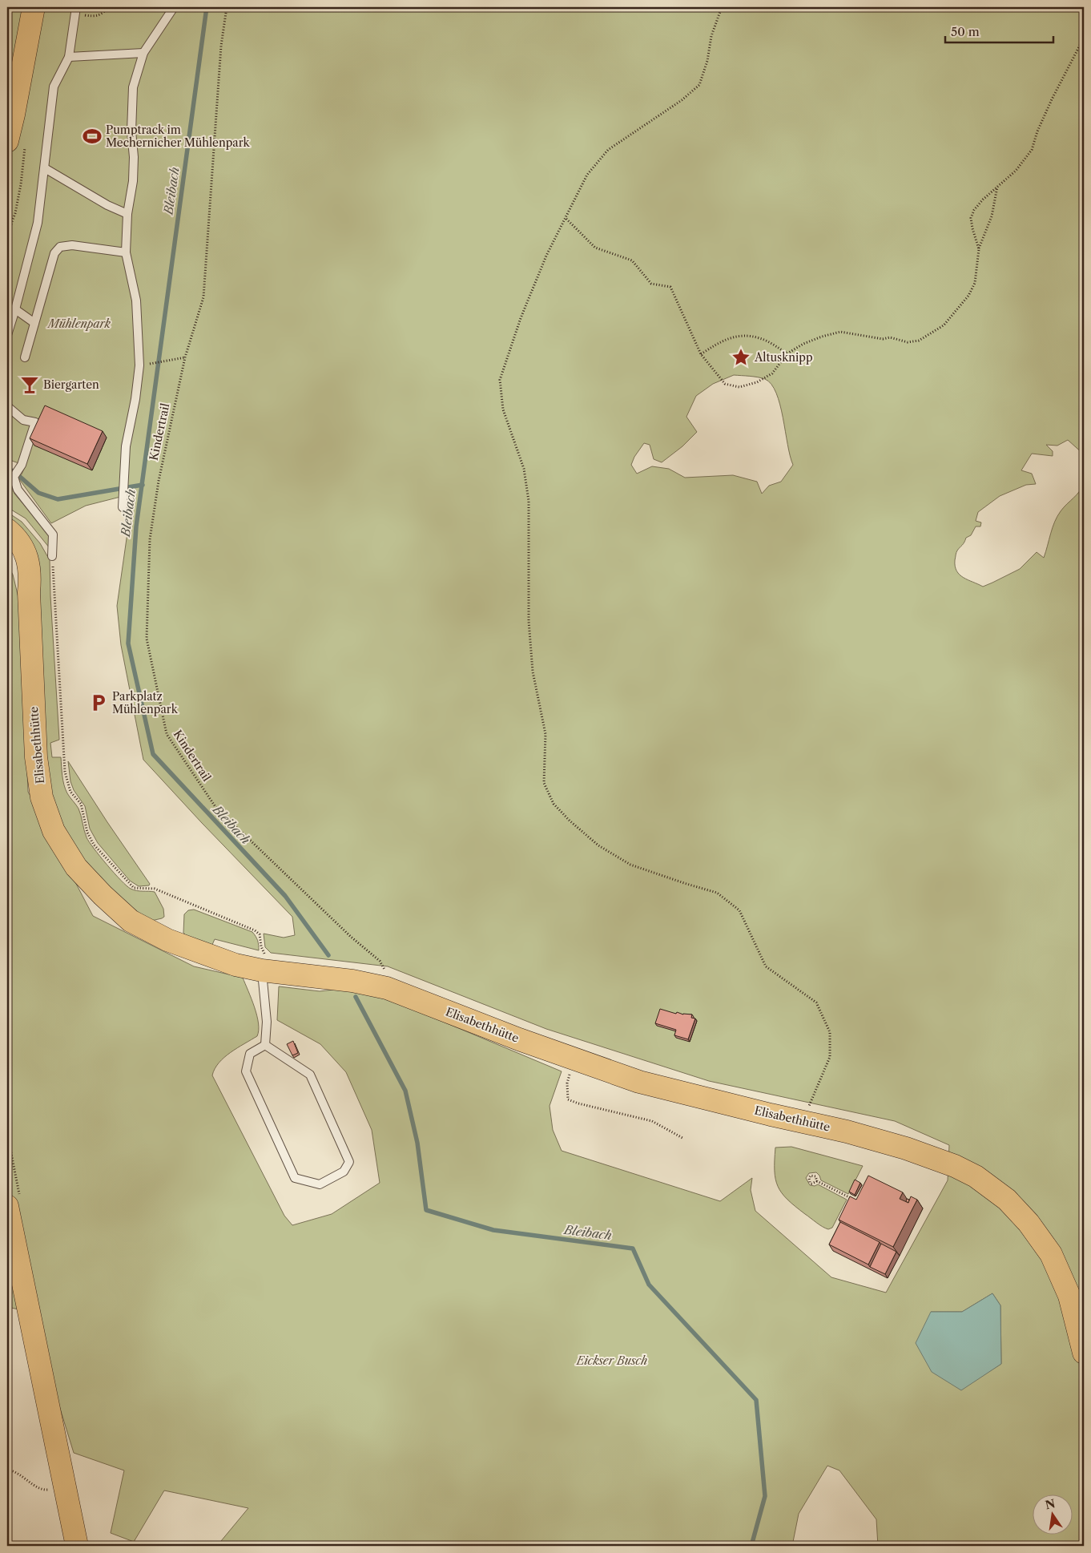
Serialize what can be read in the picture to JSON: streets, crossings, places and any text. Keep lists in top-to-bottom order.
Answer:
{
  "streets": {
    "main road": ["Elisabethhütte"],
    "path": ["Kindertrail"]
  },
  "water": ["Bleibach"],
  "parks": ["Mühlenpark", "Eickser Busch"],
  "places": {
    "sports": ["Pumptrack im Mechernicher Mühlenpark"],
    "place": ["Altusknipp"],
    "bar": ["Biergarten"],
    "parking": ["Parkplatz Mühlenpark"]
  },
  "scale_bar": "50 m",
  "north": "top"
}
